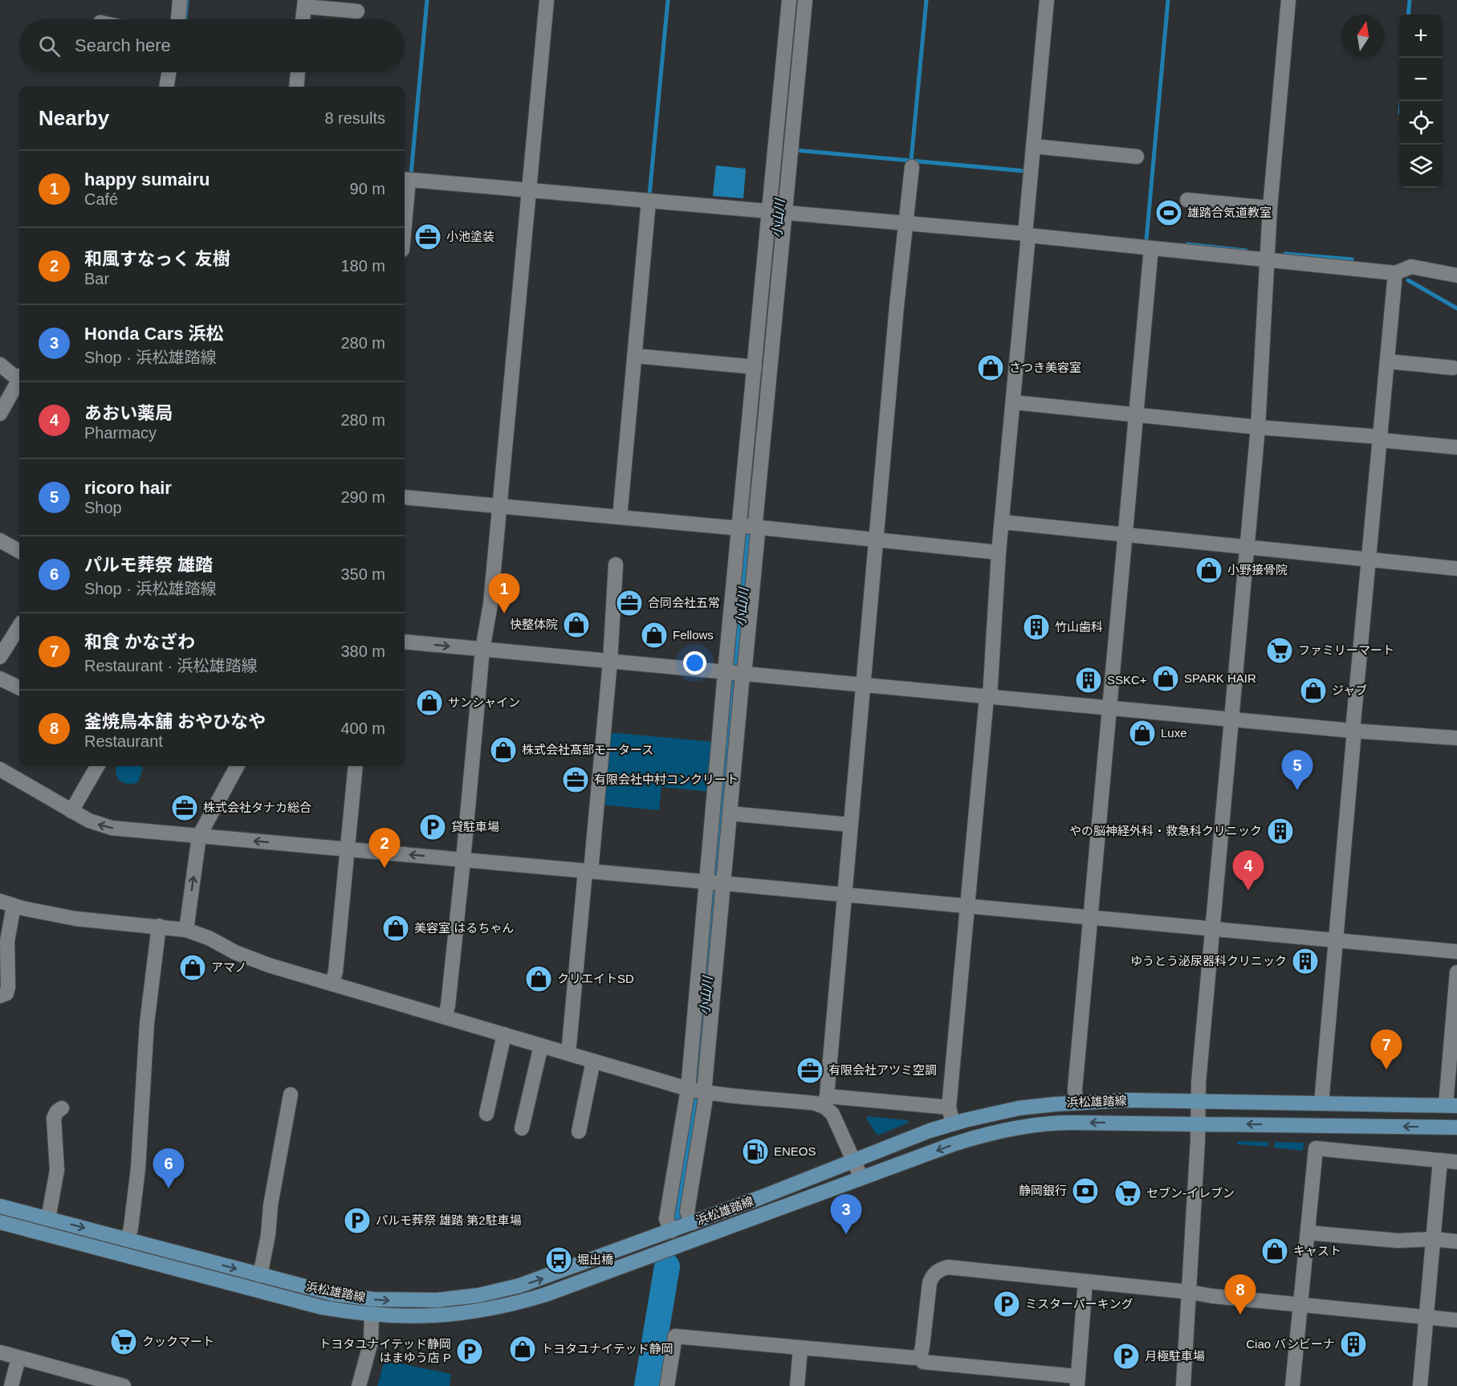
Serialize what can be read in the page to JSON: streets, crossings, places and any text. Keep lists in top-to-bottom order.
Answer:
{
  "streets": {
    "main road": ["浜松雄踏線"]
  },
  "water": ["小山川"],
  "places": {
    "sports": ["雄踏合気道教室"],
    "office": [
      "小池塗装",
      "合同会社五常",
      "有限会社中村コンクリート",
      "株式会社タナカ総合",
      "有限会社アツミ空調"
    ],
    "shop": [
      "さつき美容室",
      "小野接骨院",
      "快整体院",
      "Fellows",
      "SPARK HAIR",
      "ジャブ",
      "サンシャイン",
      "Luxe",
      "株式会社髙部モータース",
      "美容室 はるちゃん",
      "アマノ",
      "クリエイトSD",
      "キャスト",
      "トヨタユナイテッド静岡"
    ],
    "building": [
      "竹山歯科",
      "SSKC+",
      "やの脳神経外科・救急科クリニック",
      "ゆうとう泌尿器科クリニック",
      "Ciao バンビーナ"
    ],
    "supermarket": ["ファミリーマート", "セブン-イレブン", "クックマート"],
    "parking": [
      "貸駐車場",
      "パルモ葬祭 雄踏 第2駐車場",
      "ミスターパーキング",
      "トヨタユナイテッド静岡 はまゆう店 P",
      "月極駐車場"
    ],
    "fuel station": ["ENEOS"],
    "bank": ["静岡銀行"],
    "bus stop": ["堀出橋"]
  },
  "north": "top",
  "page": {
    "map_buttons": ["+", "−"],
    "search": "Search here",
    "heading": ["Nearby", "8 results"],
    "list": [
      {
        "mark": "1",
        "name": "happy sumairu",
        "note": "Café",
        "value": "90 m"
      },
      {
        "mark": "2",
        "name": "和風すなっく 友樹",
        "note": "Bar",
        "value": "180 m"
      },
      {
        "mark": "3",
        "name": "Honda Cars 浜松",
        "note": "Shop · 浜松雄踏線",
        "value": "280 m"
      },
      {
        "mark": "4",
        "name": "あおい薬局",
        "note": "Pharmacy",
        "value": "280 m"
      },
      {
        "mark": "5",
        "name": "ricoro hair",
        "note": "Shop",
        "value": "290 m"
      },
      {
        "mark": "6",
        "name": "パルモ葬祭 雄踏",
        "note": "Shop · 浜松雄踏線",
        "value": "350 m"
      },
      {
        "mark": "7",
        "name": "和食 かなざわ",
        "note": "Restaurant · 浜松雄踏線",
        "value": "380 m"
      },
      {
        "mark": "8",
        "name": "釜焼鳥本舗 おやひなや",
        "note": "Restaurant",
        "value": "400 m"
      }
    ],
    "pins": [
      "1",
      "5",
      "2",
      "4",
      "7",
      "6",
      "3",
      "8"
    ]
  }
}
